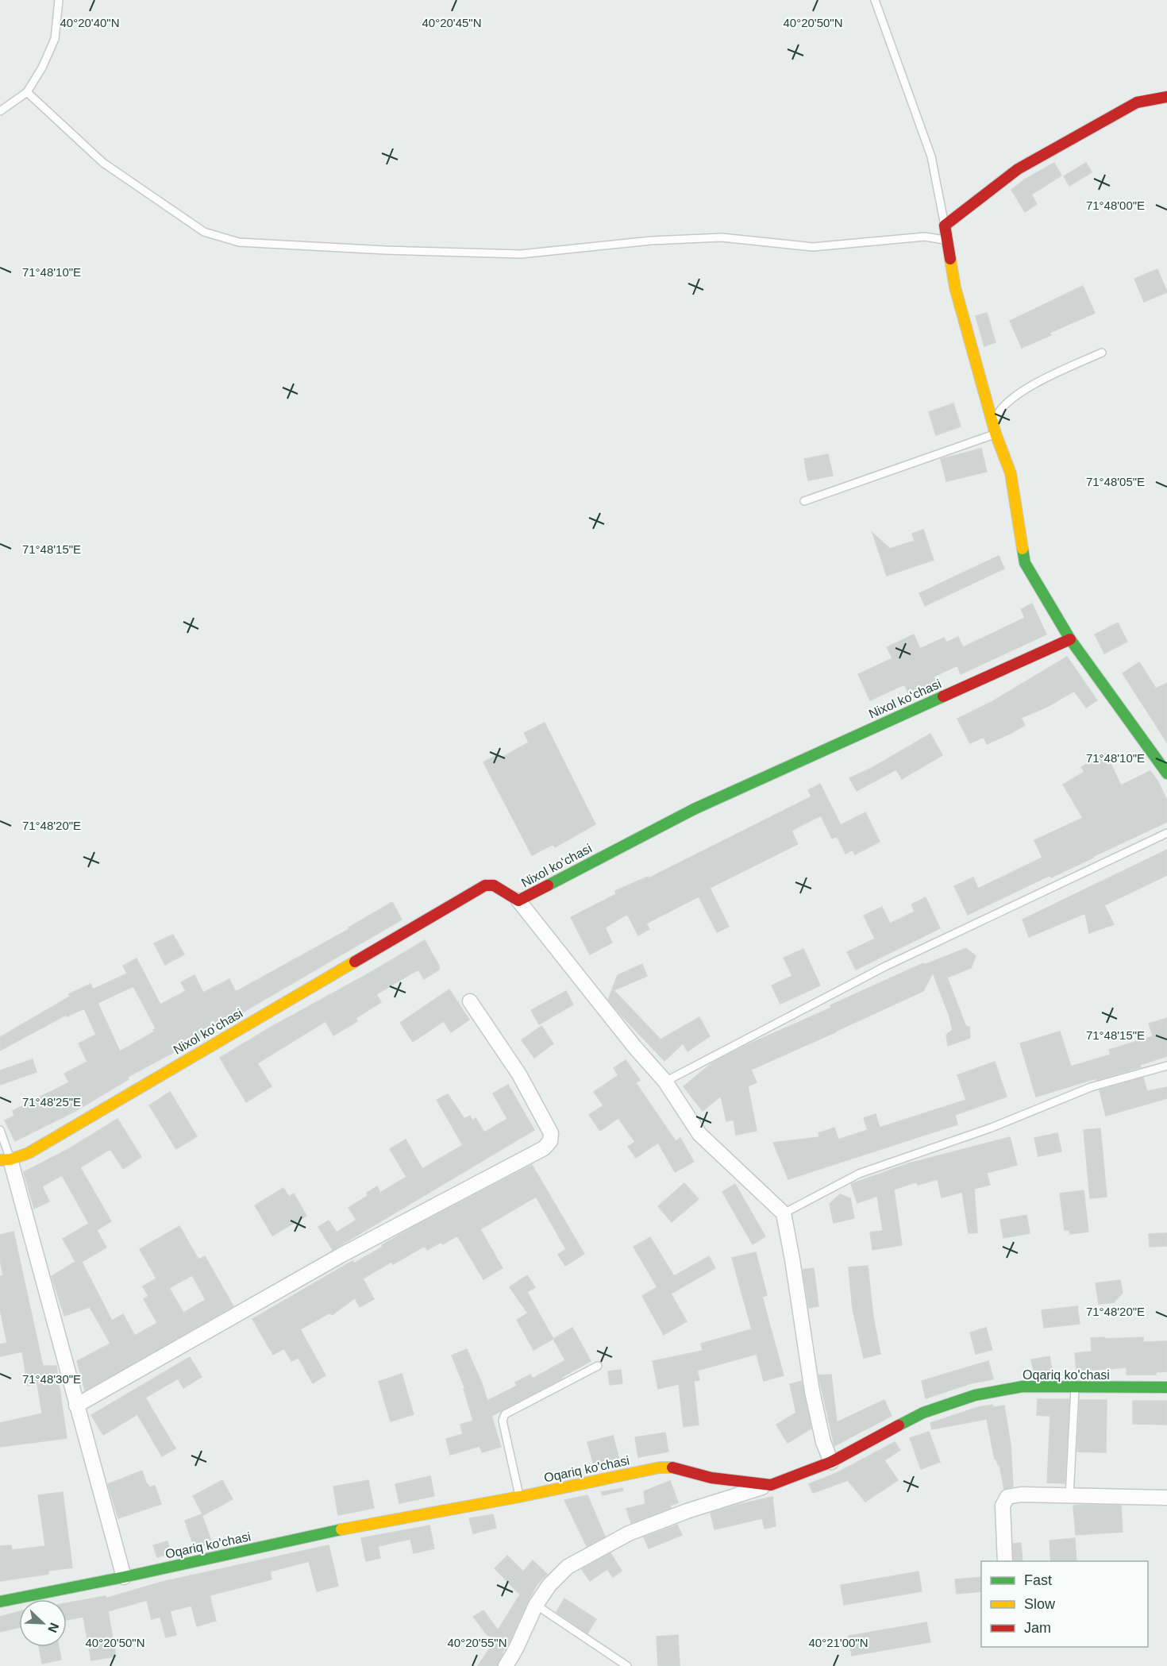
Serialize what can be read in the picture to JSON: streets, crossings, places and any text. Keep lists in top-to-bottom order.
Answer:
{
  "streets": {
    "street": ["Nixol koʻchasi", "Oqariq ko'chasi"]
  },
  "legend": ["Fast", "Slow", "Jam"],
  "north": "bottom right",
  "coordinates": [
    "40°20'40\"N",
    "40°20'45\"N",
    "40°20'50\"N",
    "71°48'00\"E",
    "71°48'10\"E",
    "71°48'05\"E",
    "71°48'15\"E",
    "71°48'20\"E",
    "71°48'25\"E",
    "71°48'30\"E",
    "40°20'55\"N",
    "40°21'00\"N"
  ]
}
